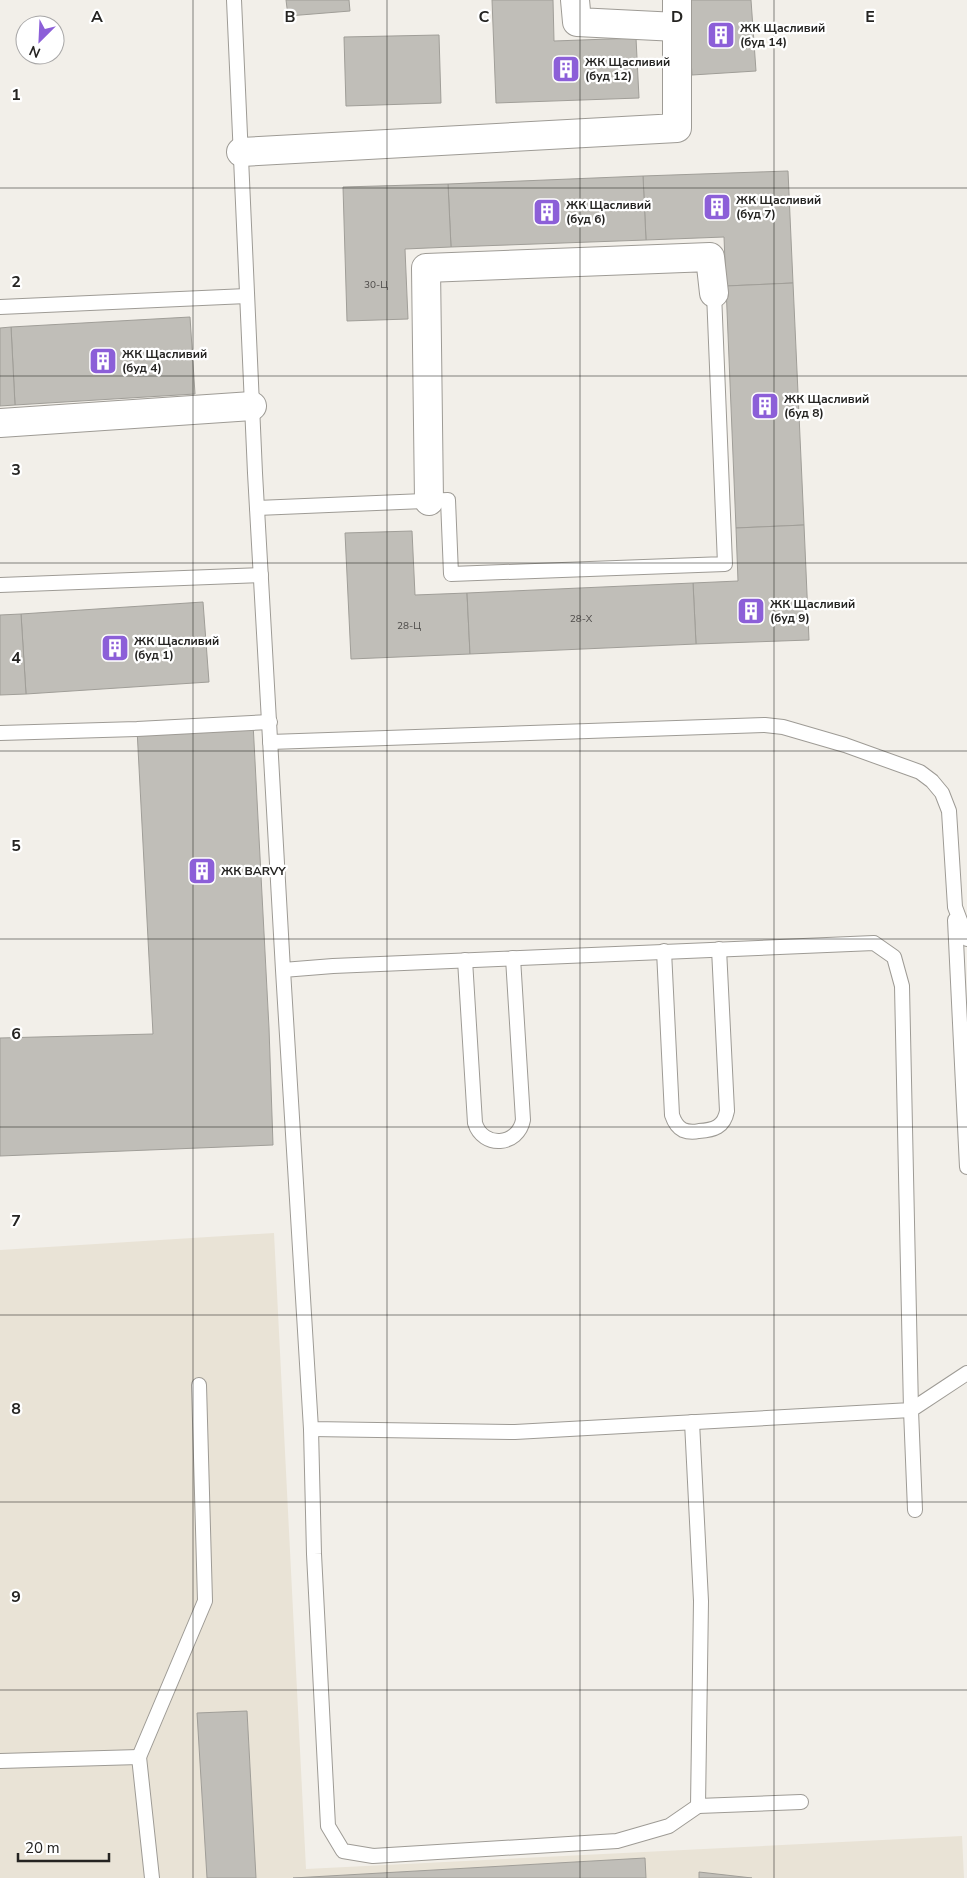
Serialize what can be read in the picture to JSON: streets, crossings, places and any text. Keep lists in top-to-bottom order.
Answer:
{
  "places": {
    "building": [
      "ЖК Щасливий (буд 14)",
      "ЖК Щасливий (буд 12)",
      "ЖК Щасливий (буд 7)",
      "ЖК Щасливий (буд 6)",
      "ЖК Щасливий (буд 4)",
      "ЖК Щасливий (буд 8)",
      "ЖК Щасливий (буд 9)",
      "ЖК Щасливий (буд 1)",
      "ЖК BARVY"
    ]
  },
  "house_numbers": ["30-Ц", "28-Х", "28-Ц"],
  "scale_bar": "20 m",
  "north": "bottom left",
  "grid": {
    "columns": [
      "A",
      "B",
      "C",
      "D",
      "E"
    ],
    "rows": [
      "1",
      "2",
      "3",
      "4",
      "5",
      "6",
      "7",
      "8",
      "9"
    ]
  }
}
